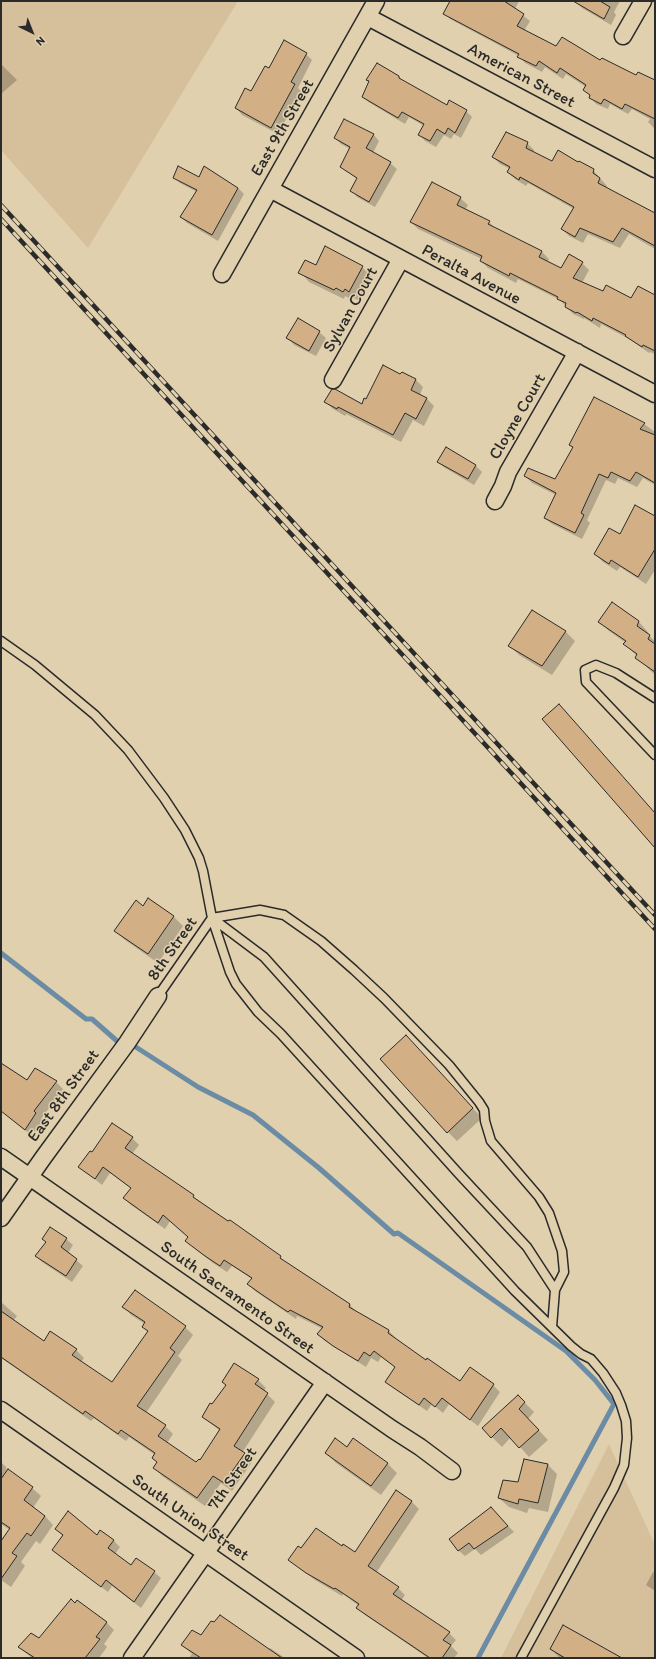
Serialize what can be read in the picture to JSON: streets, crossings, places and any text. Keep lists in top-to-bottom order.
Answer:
{
  "streets": {
    "street": [
      "American Street",
      "East 9th Street",
      "Peralta Avenue",
      "Sylvan Court",
      "Cloyne Court",
      "East 8th Street",
      "South Sacramento Street",
      "7th Street",
      "South Union Street"
    ],
    "lane": ["8th Street"]
  },
  "crossings": [
    ["American Street", "East 9th Street"],
    ["East 9th Street", "Peralta Avenue"],
    ["Peralta Avenue", "Sylvan Court"],
    ["Peralta Avenue", "Cloyne Court"],
    ["8th Street", "East 8th Street"],
    ["East 8th Street", "South Sacramento Street"],
    ["South Sacramento Street", "7th Street"],
    ["7th Street", "South Union Street"]
  ],
  "north": "bottom right"
}
